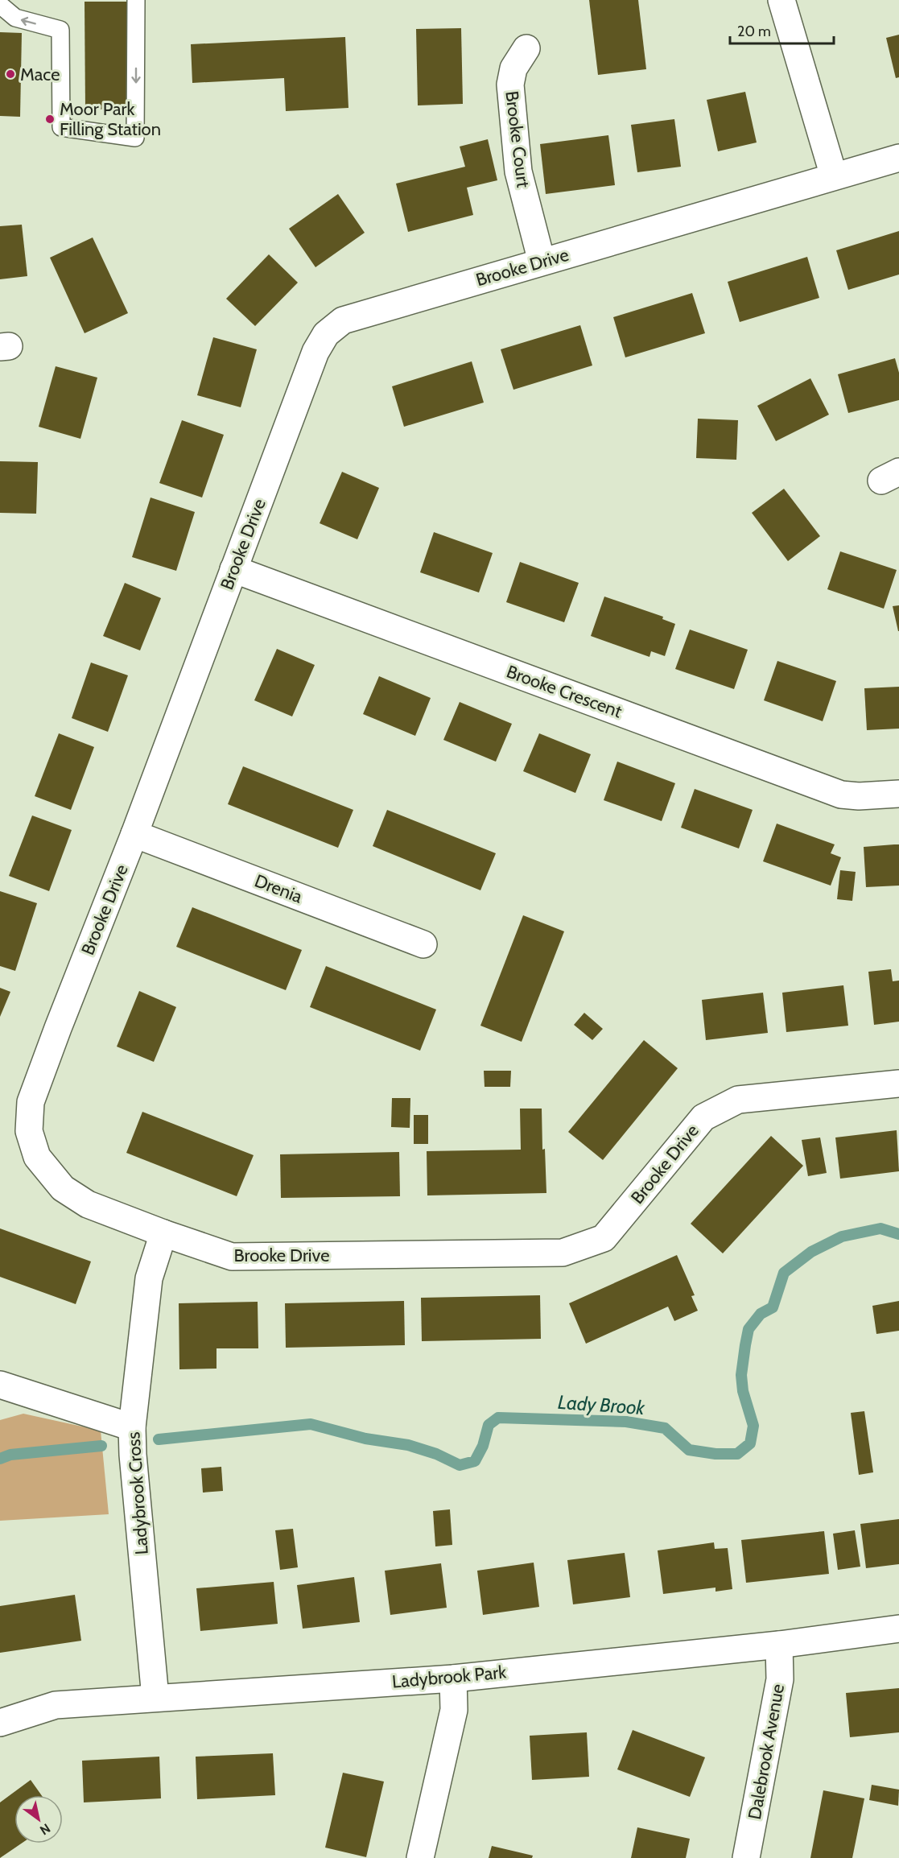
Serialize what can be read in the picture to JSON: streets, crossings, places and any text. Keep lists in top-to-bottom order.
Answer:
{
  "streets": {
    "street": [
      "Brooke Court",
      "Brooke Drive",
      "Brooke Crescent",
      "Drenia",
      "Ladybrook Cross",
      "Ladybrook Park",
      "Dalebrook Avenue"
    ]
  },
  "crossings": [
    ["Brooke Court", "Brooke Drive"],
    ["Brooke Drive", "Brooke Crescent"],
    ["Brooke Drive", "Drenia"],
    ["Brooke Drive", "Ladybrook Cross"],
    ["Ladybrook Cross", "Ladybrook Park"],
    ["Ladybrook Park", "Dalebrook Avenue"]
  ],
  "water": ["Lady Brook"],
  "places": ["Mace", "Moor Park Filling Station"],
  "scale_bar": "20 m",
  "north": "bottom right"
}
